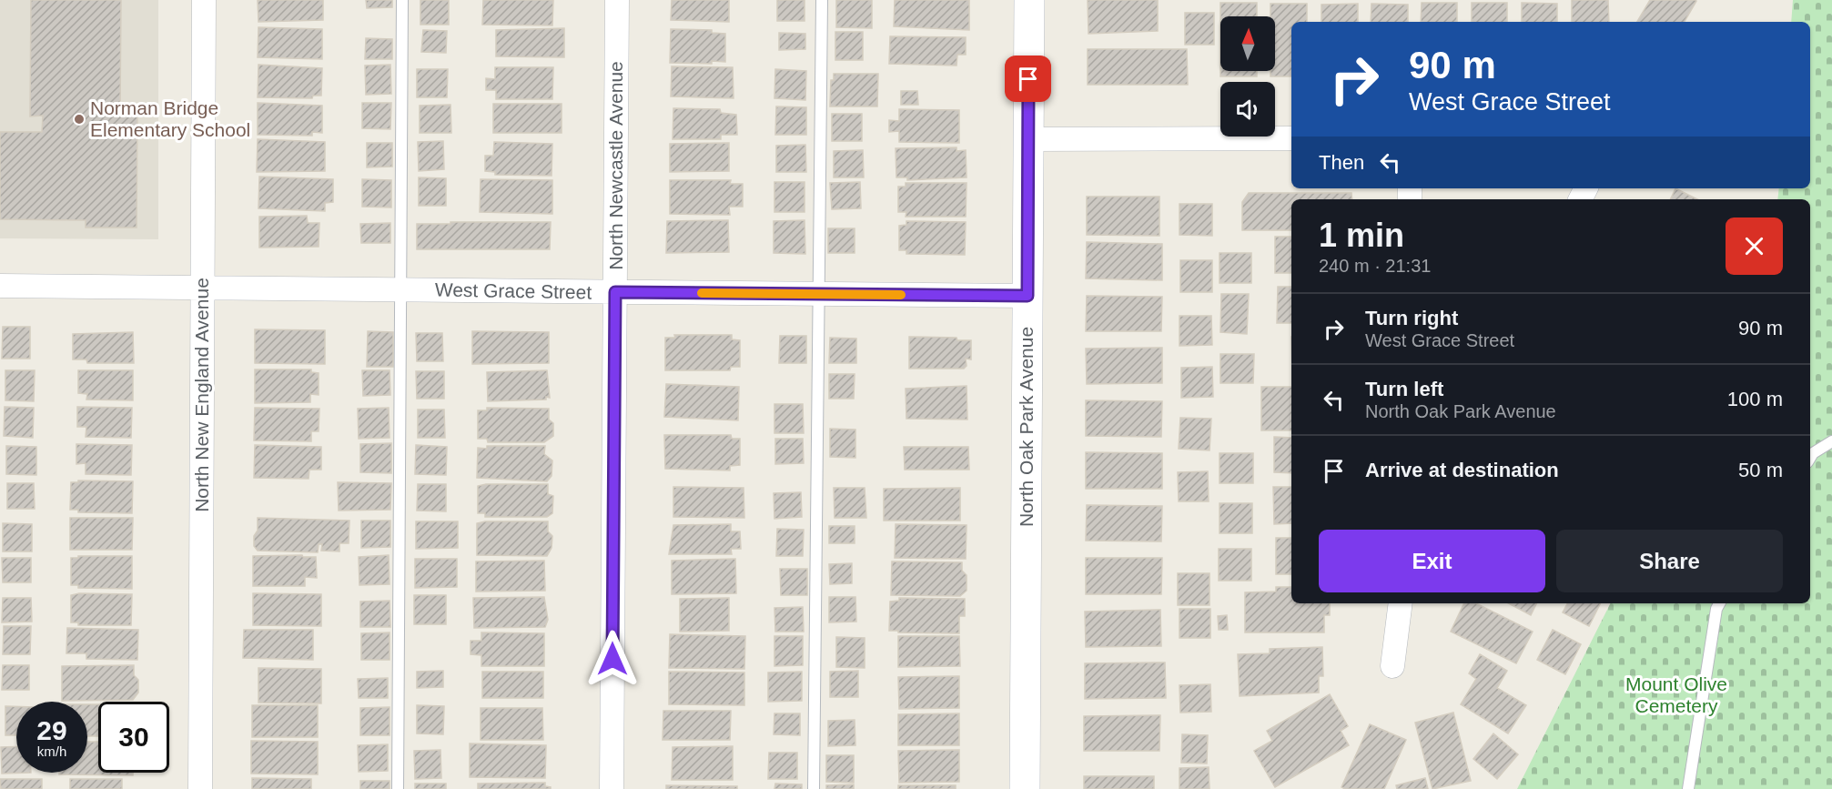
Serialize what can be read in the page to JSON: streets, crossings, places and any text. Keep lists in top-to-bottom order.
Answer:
{
  "streets": {
    "street": [
      "North Newcastle Avenue",
      "West Grace Street",
      "North New England Avenue",
      "North Oak Park Avenue"
    ]
  },
  "crossings": [
    ["North Newcastle Avenue", "West Grace Street"],
    ["West Grace Street", "North New England Avenue"],
    ["West Grace Street", "North Oak Park Avenue"]
  ],
  "parks": ["Mount Olive Cemetery"],
  "places": ["Norman Bridge Elementary School"],
  "north": "top",
  "page": {
    "turn": ["90 m", "West Grace Street"],
    "then": "Then",
    "heading": ["1 min", "240 m · 21:31"],
    "list": [
      {
        "name": "Turn right",
        "note": "West Grace Street",
        "value": "90 m"
      },
      {
        "name": "Turn left",
        "note": "North Oak Park Avenue",
        "value": "100 m"
      },
      {
        "name": "Arrive at destination",
        "value": "50 m"
      }
    ],
    "buttons": ["Exit", "Share"],
    "speed": "29 km/h",
    "limit": "30"
  }
}
